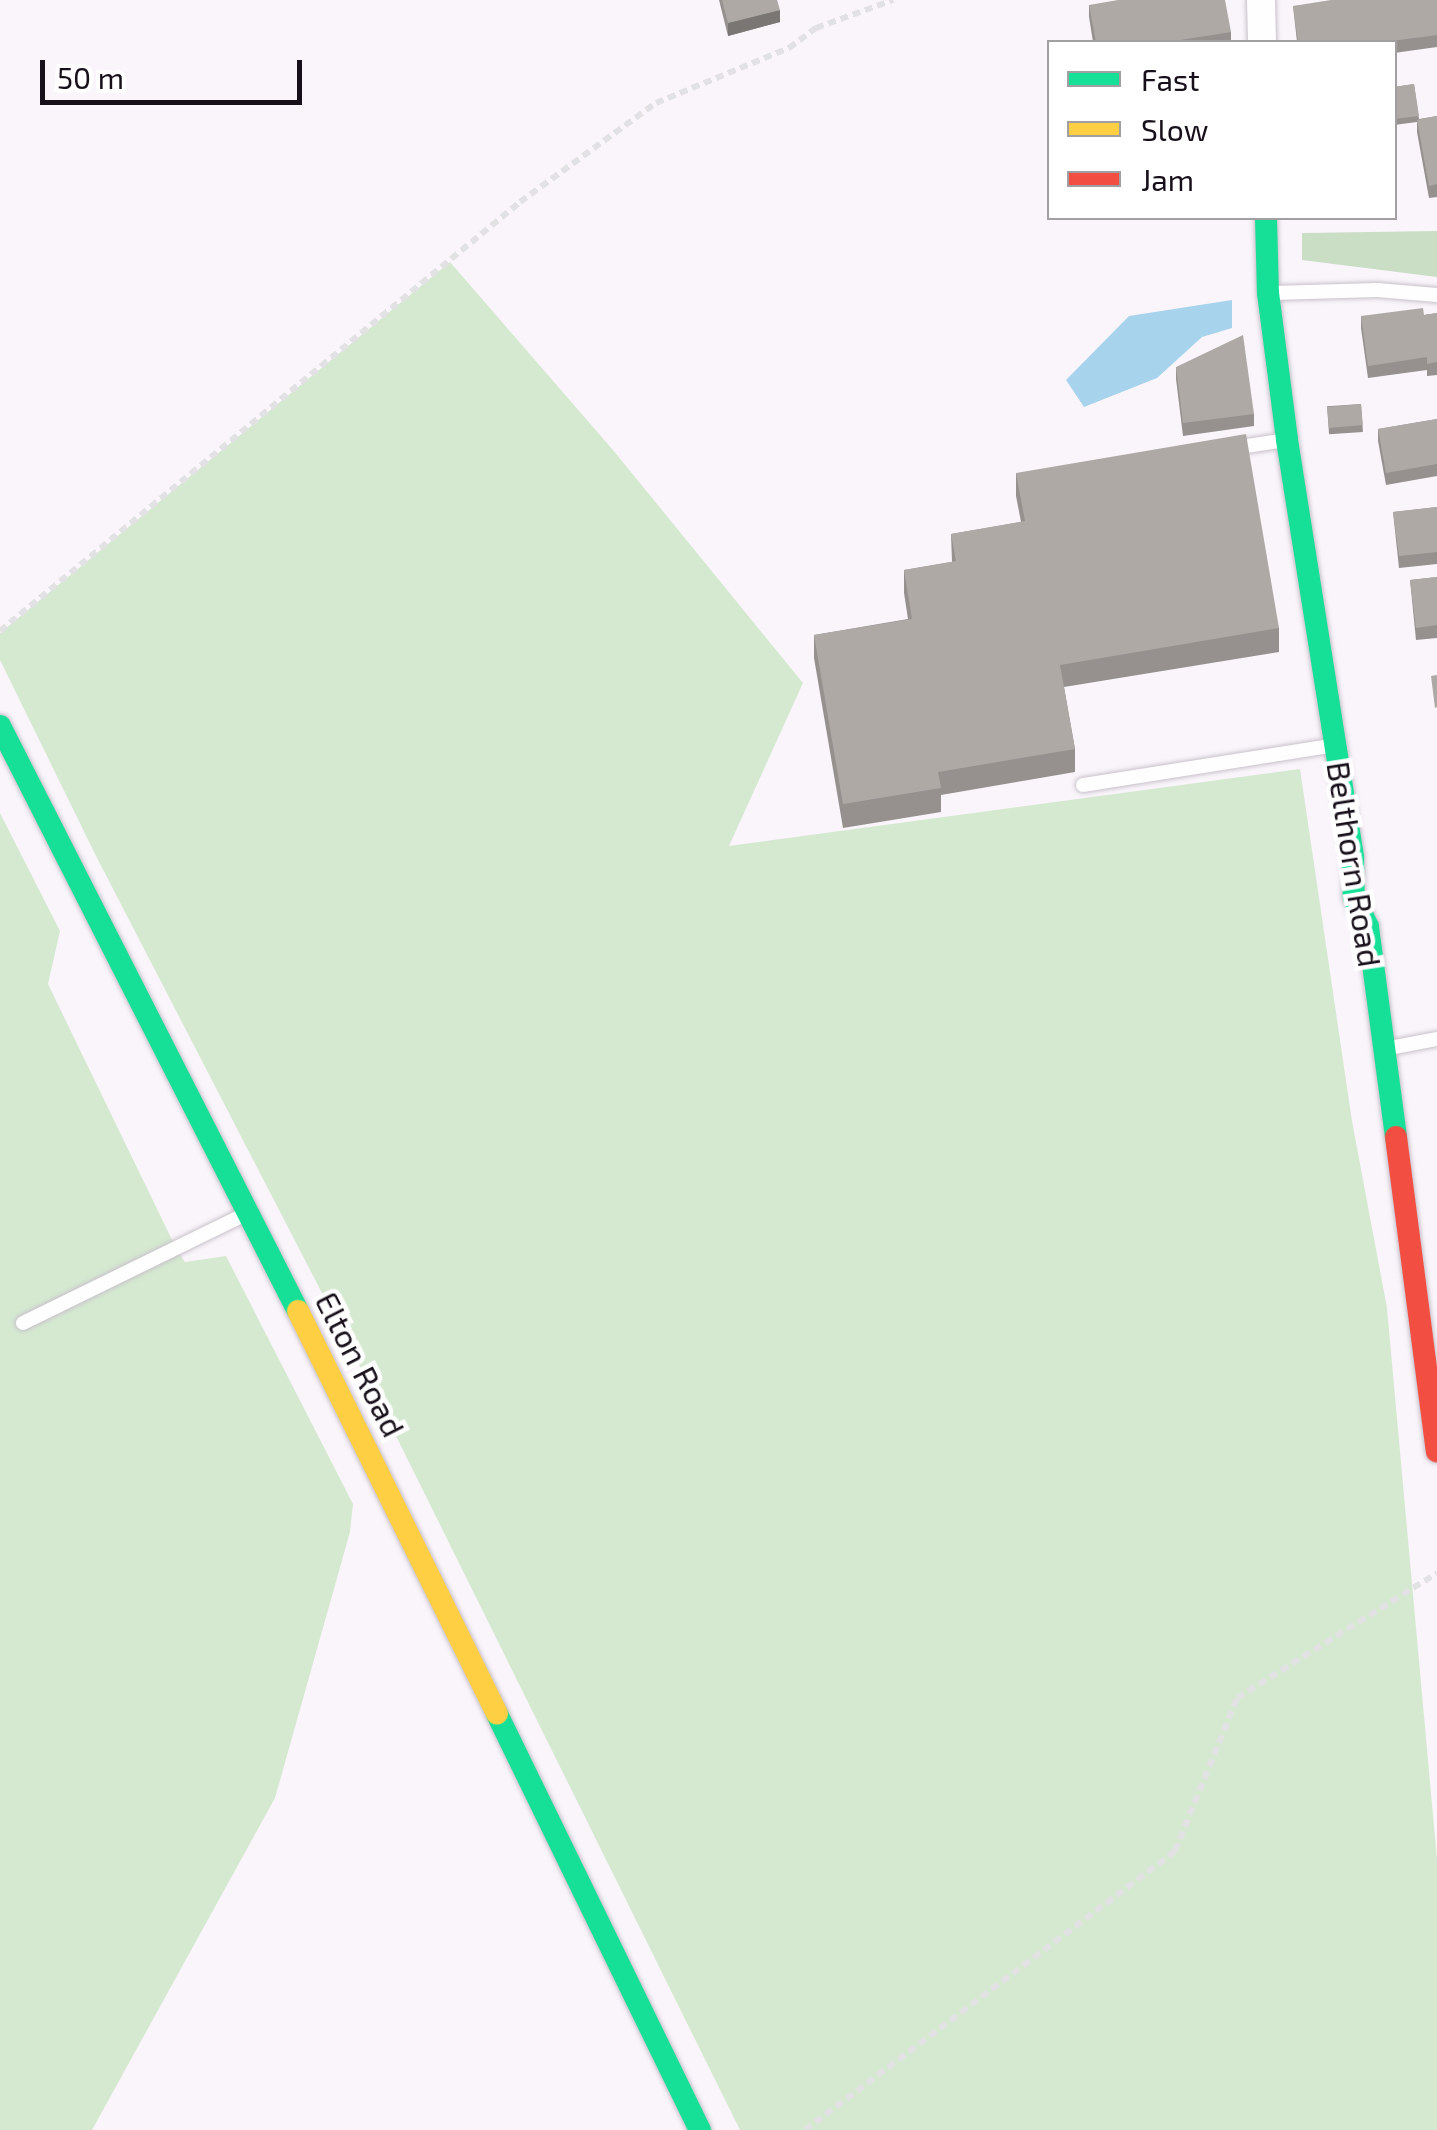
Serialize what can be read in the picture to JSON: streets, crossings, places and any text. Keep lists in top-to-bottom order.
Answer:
{
  "streets": {
    "main road": ["Belthorn Road", "Elton Road"]
  },
  "legend": ["Fast", "Slow", "Jam"],
  "scale_bar": "50 m"
}
